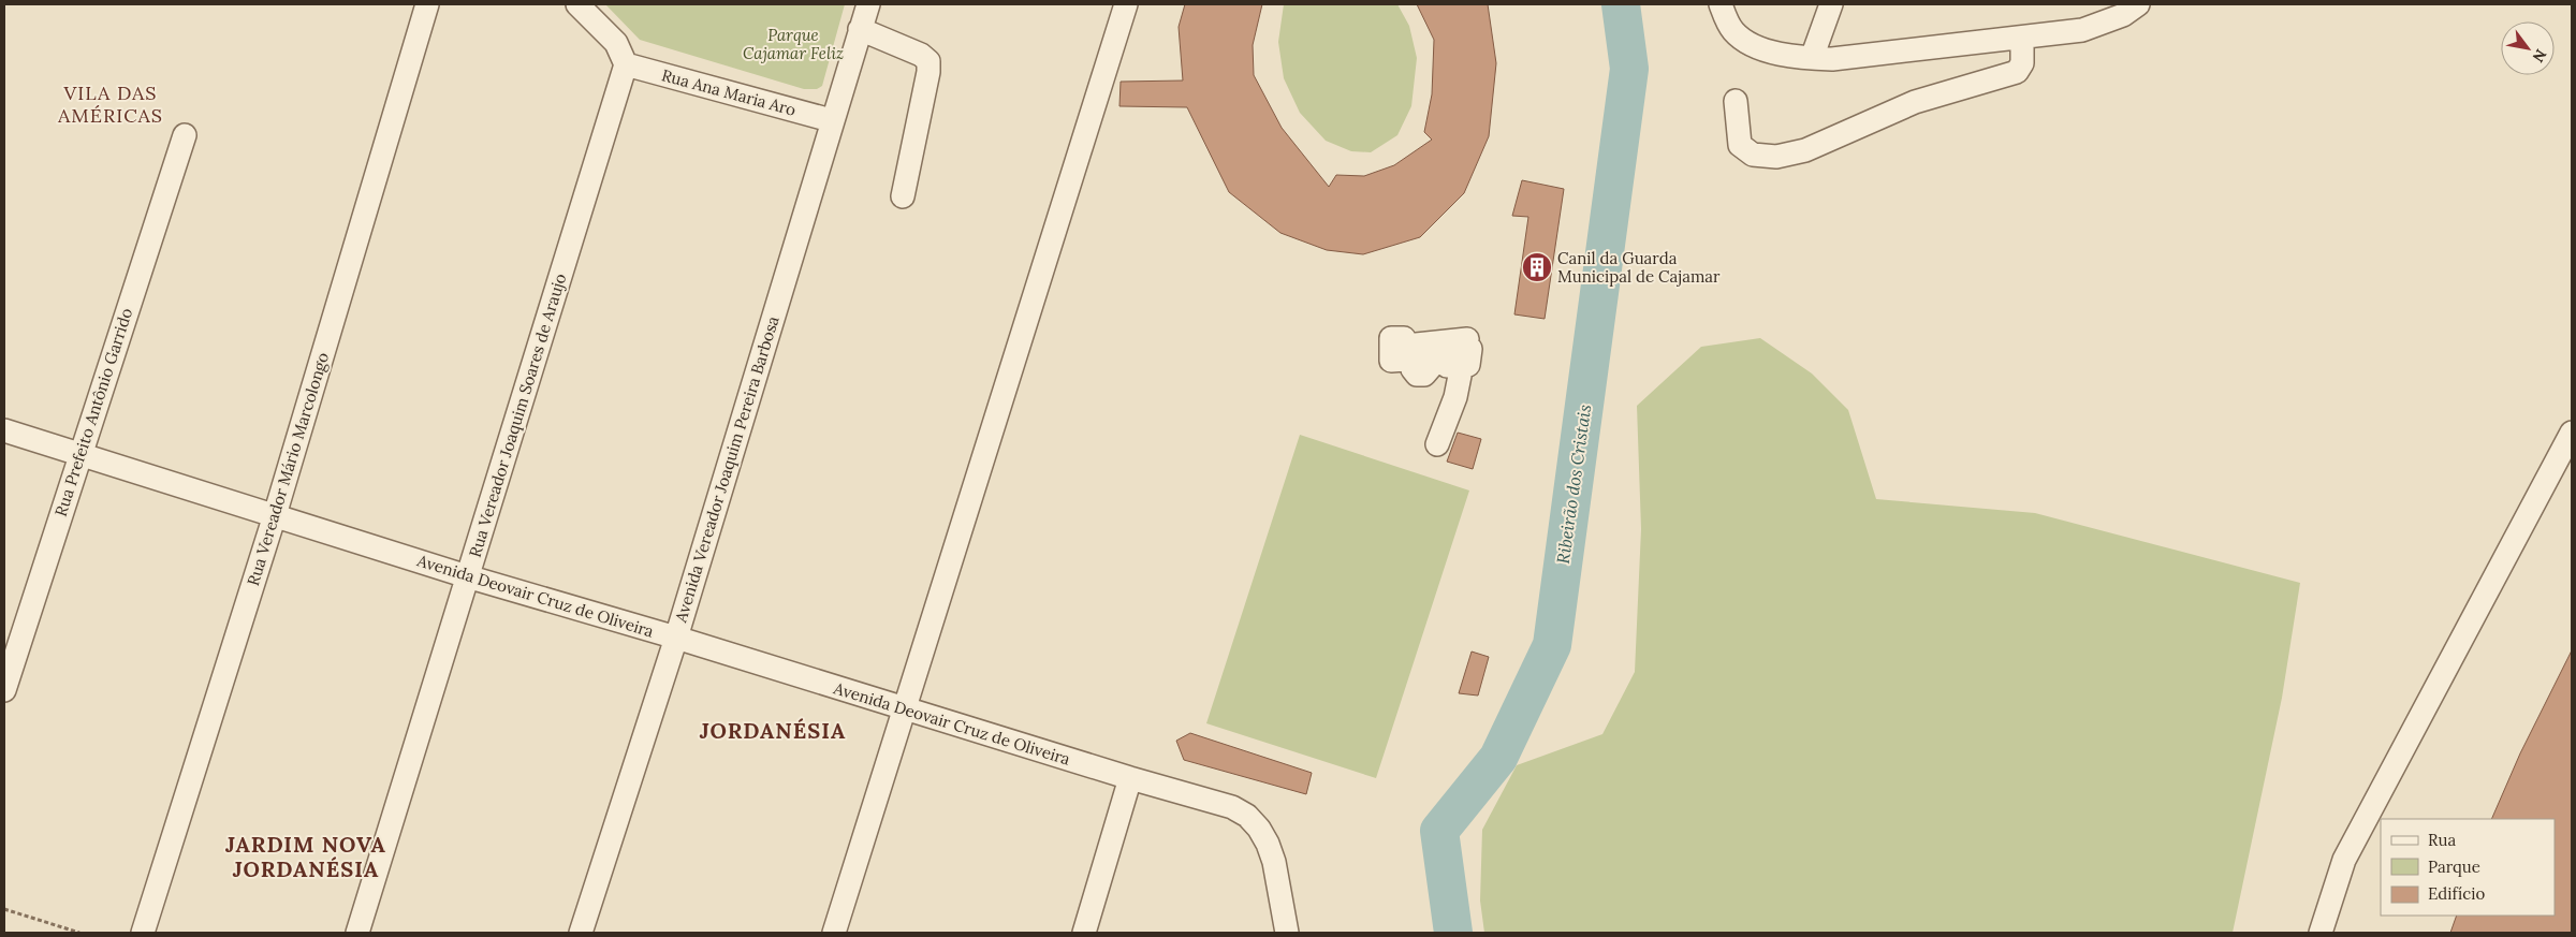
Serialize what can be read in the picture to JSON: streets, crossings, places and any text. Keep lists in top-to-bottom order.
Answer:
{
  "streets": {
    "street": [
      "Rua Ana Maria Aro",
      "Rua Prefeito Antônio Garrido",
      "Rua Vereador Joaquim Soares de Araujo",
      "Rua Vereador Mário Marcolongo",
      "Avenida Vereador Joaquim Pereira Barbosa",
      "Avenida Deovair Cruz de Oliveira"
    ]
  },
  "crossings": [
    ["Rua Ana Maria Aro", "Rua Vereador Joaquim Soares de Araujo"],
    ["Rua Ana Maria Aro", "Avenida Vereador Joaquim Pereira Barbosa"],
    ["Rua Prefeito Antônio Garrido", "Avenida Deovair Cruz de Oliveira"],
    ["Rua Vereador Joaquim Soares de Araujo", "Avenida Deovair Cruz de Oliveira"],
    ["Rua Vereador Mário Marcolongo", "Avenida Deovair Cruz de Oliveira"],
    ["Avenida Vereador Joaquim Pereira Barbosa", "Avenida Deovair Cruz de Oliveira"]
  ],
  "districts": ["VILA DAS AMÉRICAS", "JORDANÉSIA", "JARDIM NOVA JORDANÉSIA"],
  "water": ["Ribeirão dos Cristais"],
  "parks": ["Parque Cajamar Feliz"],
  "places": {
    "building": ["Canil da Guarda Municipal de Cajamar"]
  },
  "legend": ["Rua", "Parque", "Edifício"],
  "north": "bottom right"
}
